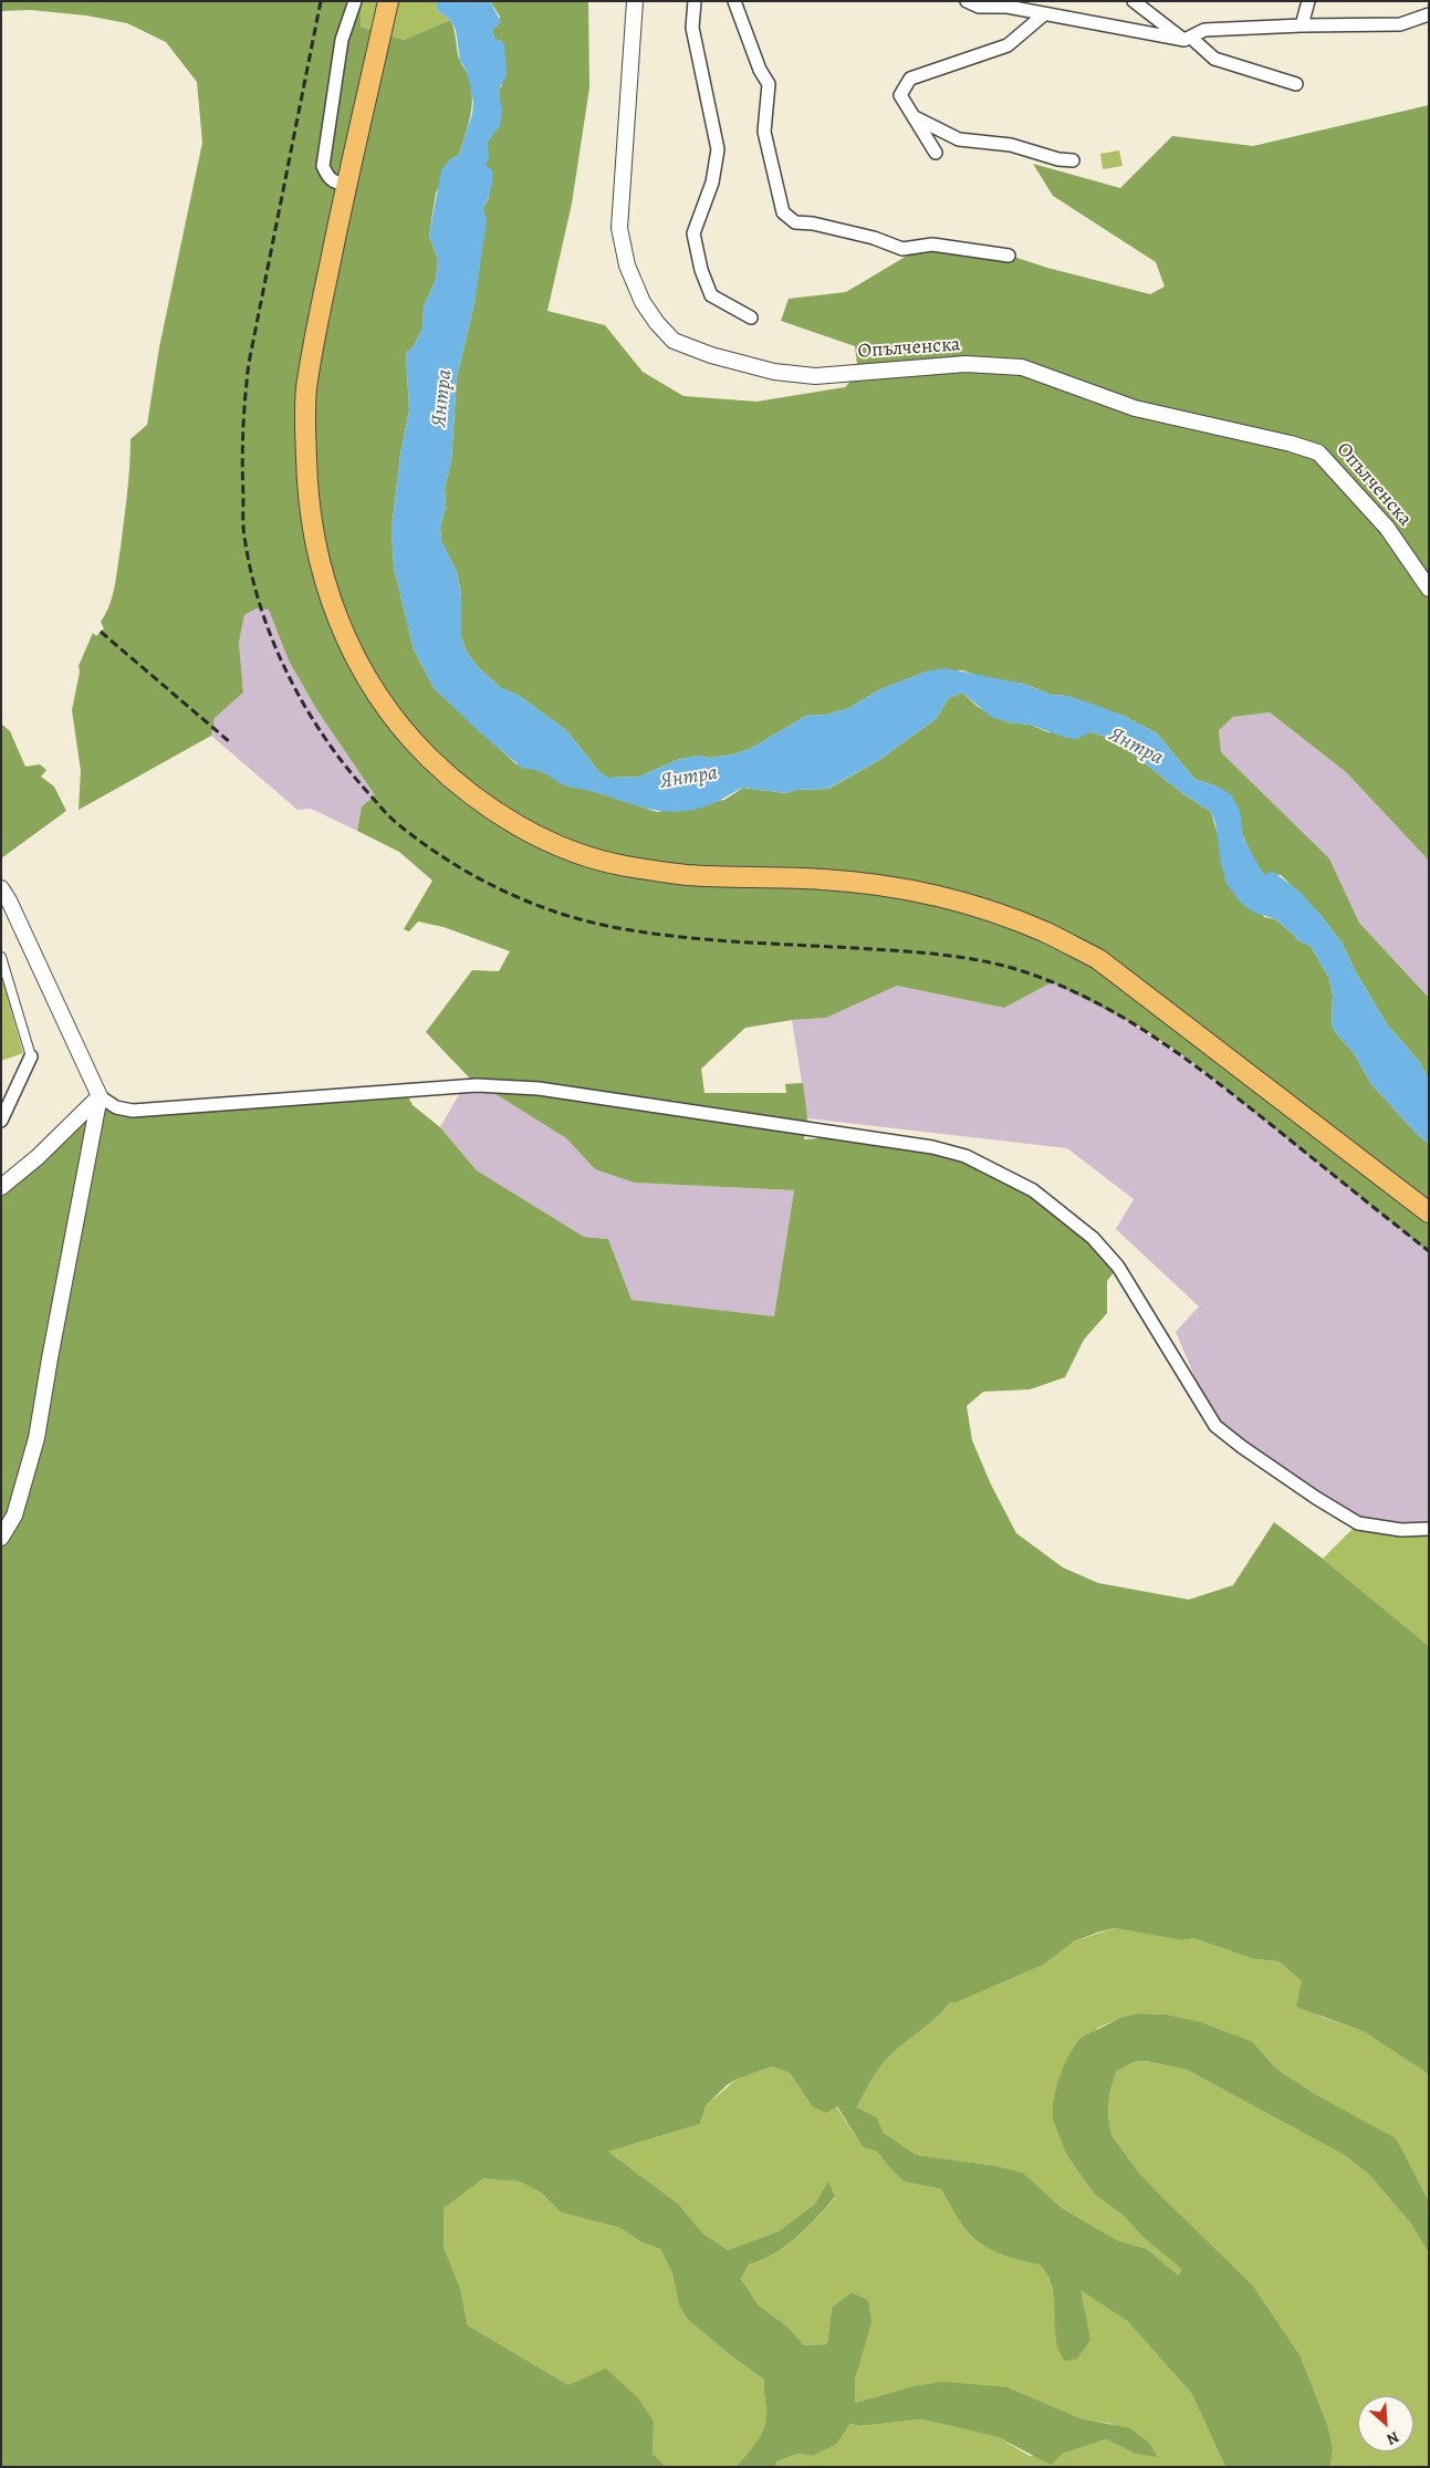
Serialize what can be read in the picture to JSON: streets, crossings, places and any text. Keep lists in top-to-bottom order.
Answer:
{
  "streets": {
    "street": ["Опълченска"]
  },
  "water": ["Янтра"],
  "north": "bottom right"
}
